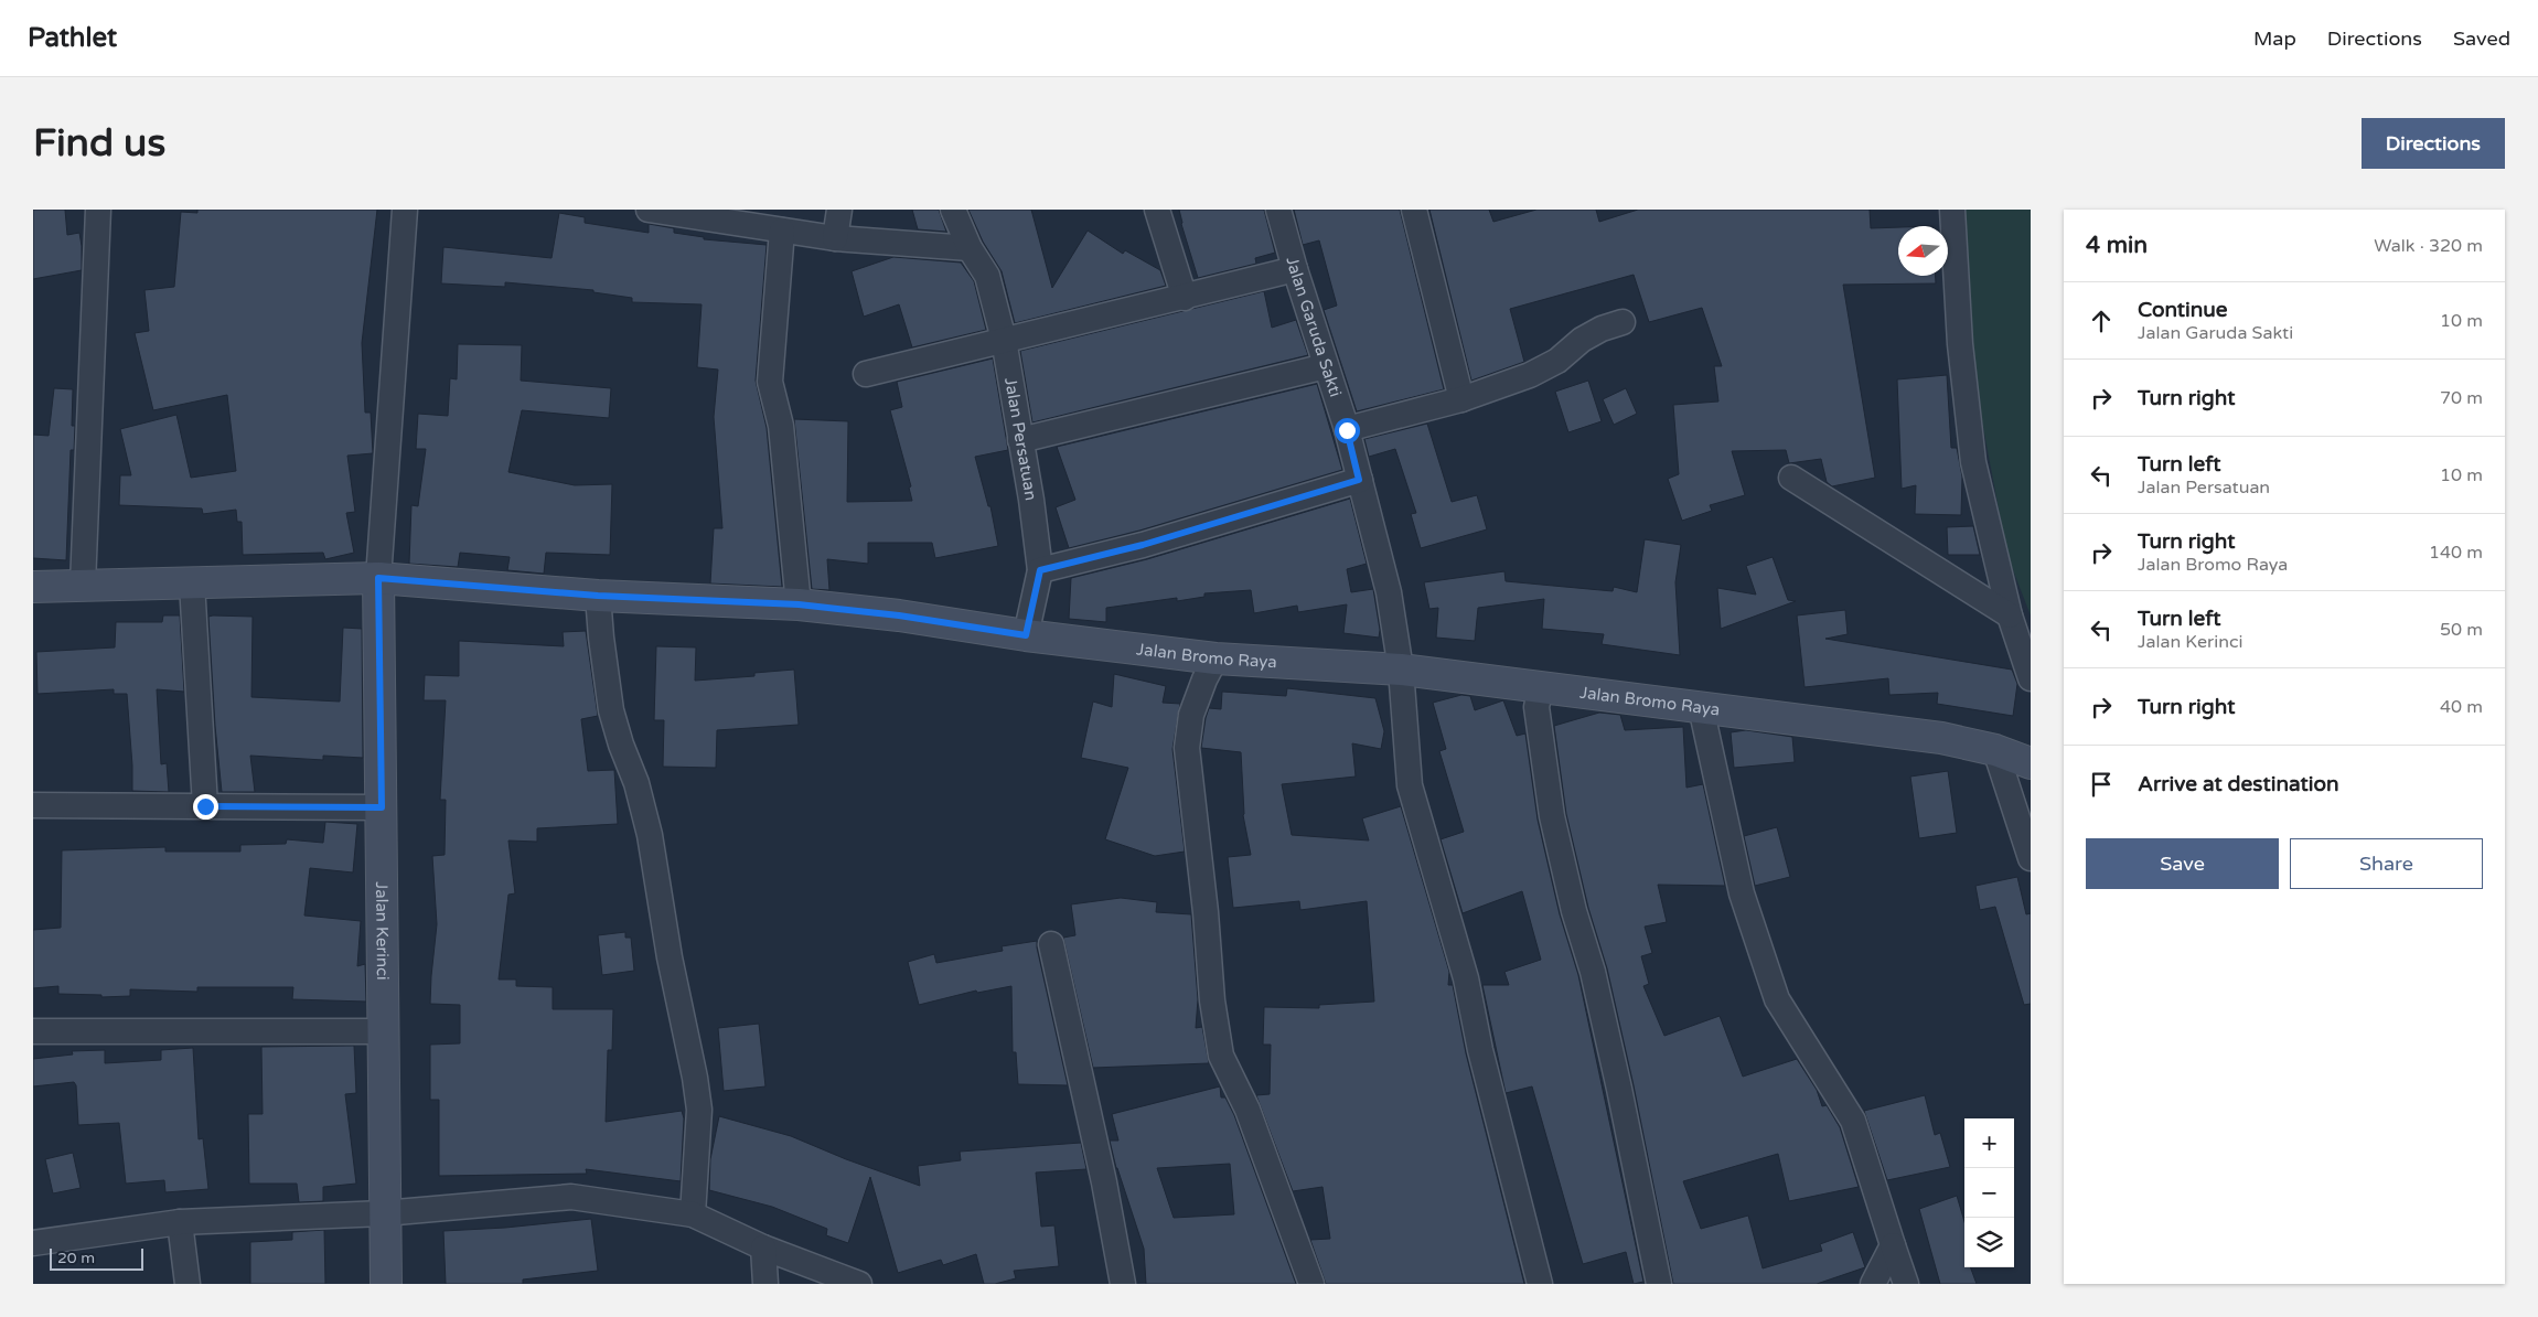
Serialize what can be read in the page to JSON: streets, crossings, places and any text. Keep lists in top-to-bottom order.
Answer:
{
  "streets": {
    "main road": ["Jalan Bromo Raya", "Jalan Kerinci"],
    "street": ["Jalan Garuda Sakti", "Jalan Persatuan"]
  },
  "crossings": [
    ["Jalan Garuda Sakti", "Jalan Bromo Raya"],
    ["Jalan Persatuan", "Jalan Bromo Raya"],
    ["Jalan Bromo Raya", "Jalan Kerinci"]
  ],
  "scale_bar": "20 m",
  "north": "left",
  "page": {
    "header": "Pathlet",
    "nav": ["Map", "Directions", "Saved"],
    "buttons": [
      "Directions",
      ["Save", "Share"]
    ],
    "title": "Find us",
    "heading": ["4 min", "Walk · 320 m"],
    "list": [
      ["Continue", "Jalan Garuda Sakti", "10 m"],
      ["Turn right", "70 m"],
      ["Turn left", "Jalan Persatuan", "10 m"],
      ["Turn right", "Jalan Bromo Raya", "140 m"],
      ["Turn left", "Jalan Kerinci", "50 m"],
      ["Turn right", "40 m"],
      "Arrive at destination"
    ],
    "map_buttons": ["+", "−"],
    "scale": "20 m"
  }
}
